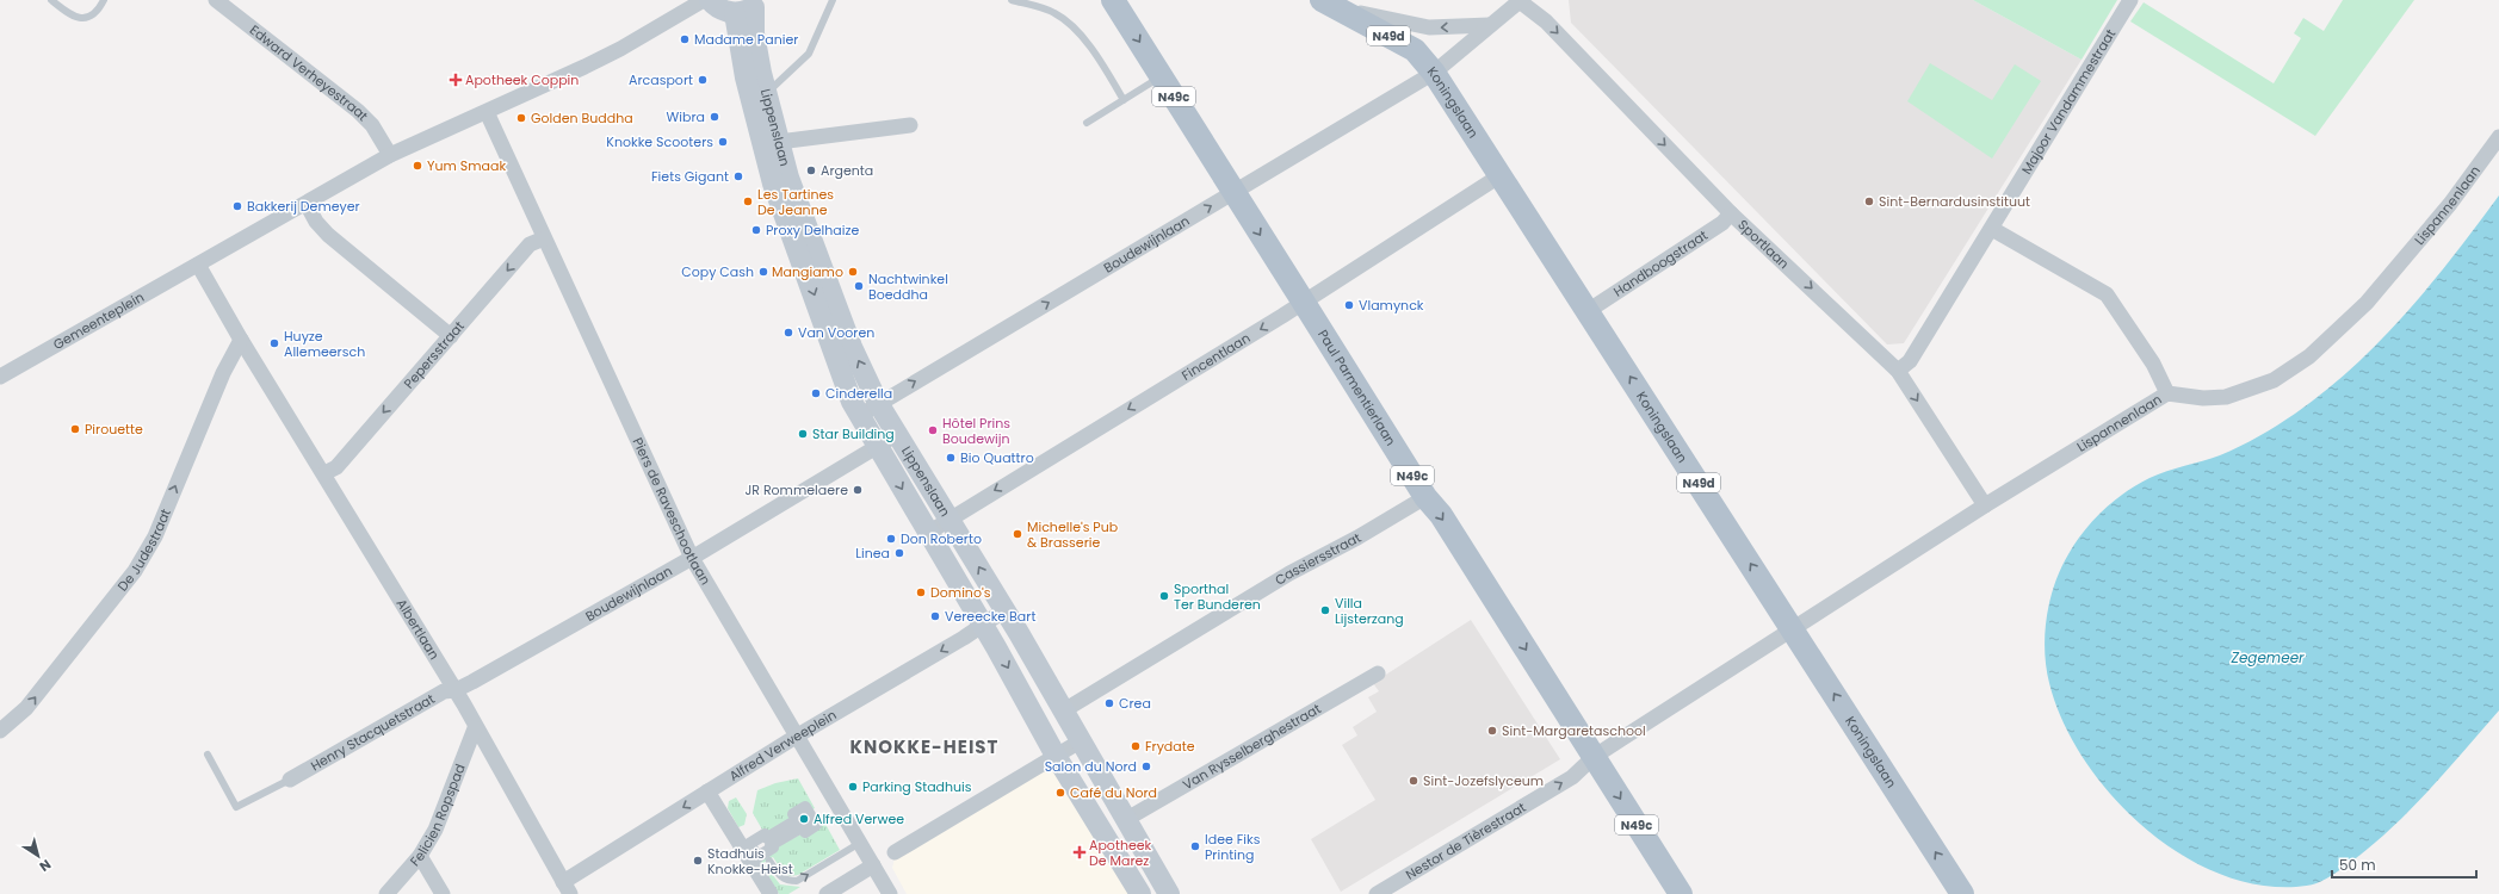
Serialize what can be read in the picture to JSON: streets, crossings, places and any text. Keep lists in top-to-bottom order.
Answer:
{
  "streets": {
    "main road": [
      "N49d",
      "N49c",
      "Koningslaan",
      "Lippenslaan",
      "Paul Parmentierlaan"
    ],
    "street": [
      "Edward Verheyestraat",
      "Majoor Vandammestraat",
      "Lispannenlaan",
      "Boudewijnlaan",
      "Sportlaan",
      "Handboogstraat",
      "Gemeenteplein",
      "Pepersstraat",
      "Fincentlaan",
      "Piers de Raveschootlaan",
      "De Judestraat",
      "Cassiersstraat",
      "Albertlaan",
      "Henry Stacquetstraat",
      "Alfred Verweeplein",
      "Van Rysselberghestraat",
      "Felicien Ropspad",
      "Nestor de Tièrestraat"
    ]
  },
  "crossings": [
    ["Edward Verheyestraat", "Gemeenteplein"],
    ["Koningslaan", "Lispannenlaan"],
    ["Koningslaan", "Boudewijnlaan"],
    ["Koningslaan", "Handboogstraat"],
    ["Koningslaan", "Fincentlaan"],
    ["Koningslaan", "Nestor de Tièrestraat"],
    ["Majoor Vandammestraat", "Sportlaan"],
    ["Lippenslaan", "Boudewijnlaan"],
    ["Lippenslaan", "Fincentlaan"],
    ["Lippenslaan", "Cassiersstraat"],
    ["Lippenslaan", "Alfred Verweeplein"],
    ["Lippenslaan", "Van Rysselberghestraat"],
    ["Lispannenlaan", "Sportlaan"],
    ["Lispannenlaan", "Nestor de Tièrestraat"],
    ["Boudewijnlaan", "Sportlaan"],
    ["Boudewijnlaan", "Paul Parmentierlaan"],
    ["Boudewijnlaan", "Piers de Raveschootlaan"],
    ["Boudewijnlaan", "Albertlaan"],
    ["Boudewijnlaan", "Henry Stacquetstraat"],
    ["Sportlaan", "Handboogstraat"],
    ["Gemeenteplein", "Piers de Raveschootlaan"],
    ["Pepersstraat", "Piers de Raveschootlaan"],
    ["Pepersstraat", "Albertlaan"],
    ["Fincentlaan", "Paul Parmentierlaan"],
    ["Paul Parmentierlaan", "Cassiersstraat"],
    ["Paul Parmentierlaan", "Nestor de Tièrestraat"],
    ["Piers de Raveschootlaan", "Alfred Verweeplein"],
    ["De Judestraat", "Albertlaan"],
    ["Albertlaan", "Henry Stacquetstraat"],
    ["Albertlaan", "Alfred Verweeplein"],
    ["Albertlaan", "Felicien Ropspad"]
  ],
  "one_way": [
    "Koningslaan",
    "Sportlaan",
    "Pepersstraat",
    "Fincentlaan",
    "Paul Parmentierlaan",
    "De Judestraat",
    "Alfred Verweeplein",
    "Nestor de Tièrestraat"
  ],
  "districts": ["KNOKKE-HEIST"],
  "water": ["Zegemeer"],
  "places": {
    "other": [
      "Madame Panier",
      "Arcasport",
      "Wibra",
      "Golden Buddha",
      "Knokke Scooters",
      "Yum Smaak",
      "Argenta",
      "Fiets Gigant",
      "Les Tartines De Jeanne",
      "Sint-Bernardusinstituut",
      "Bakkerij Demeyer",
      "Proxy Delhaize",
      "Copy Cash",
      "Mangiamo",
      "Nachtwinkel Boeddha",
      "Vlamynck",
      "Van Vooren",
      "Huyze Allemeersch",
      "Cinderella",
      "Pirouette",
      "Hôtel Prins Boudewijn",
      "Star Building",
      "Bio Quattro",
      "JR Rommelaere",
      "Michelle's Pub & Brasserie",
      "Don Roberto",
      "Linea",
      "Domino's",
      "Sporthal Ter Bunderen",
      "Villa Lijsterzang",
      "Vereecke Bart",
      "Crea",
      "Sint-Margaretaschool",
      "Frydate",
      "Salon du Nord",
      "Sint-Jozefslyceum",
      "Parking Stadhuis",
      "Café du Nord",
      "Alfred Verwee",
      "Idee Fiks Printing",
      "Stadhuis Knokke-Heist"
    ],
    "health": ["Apotheek Coppin", "Apotheek De Marez"]
  },
  "scale_bar": "50 m",
  "north": "bottom right"
}
